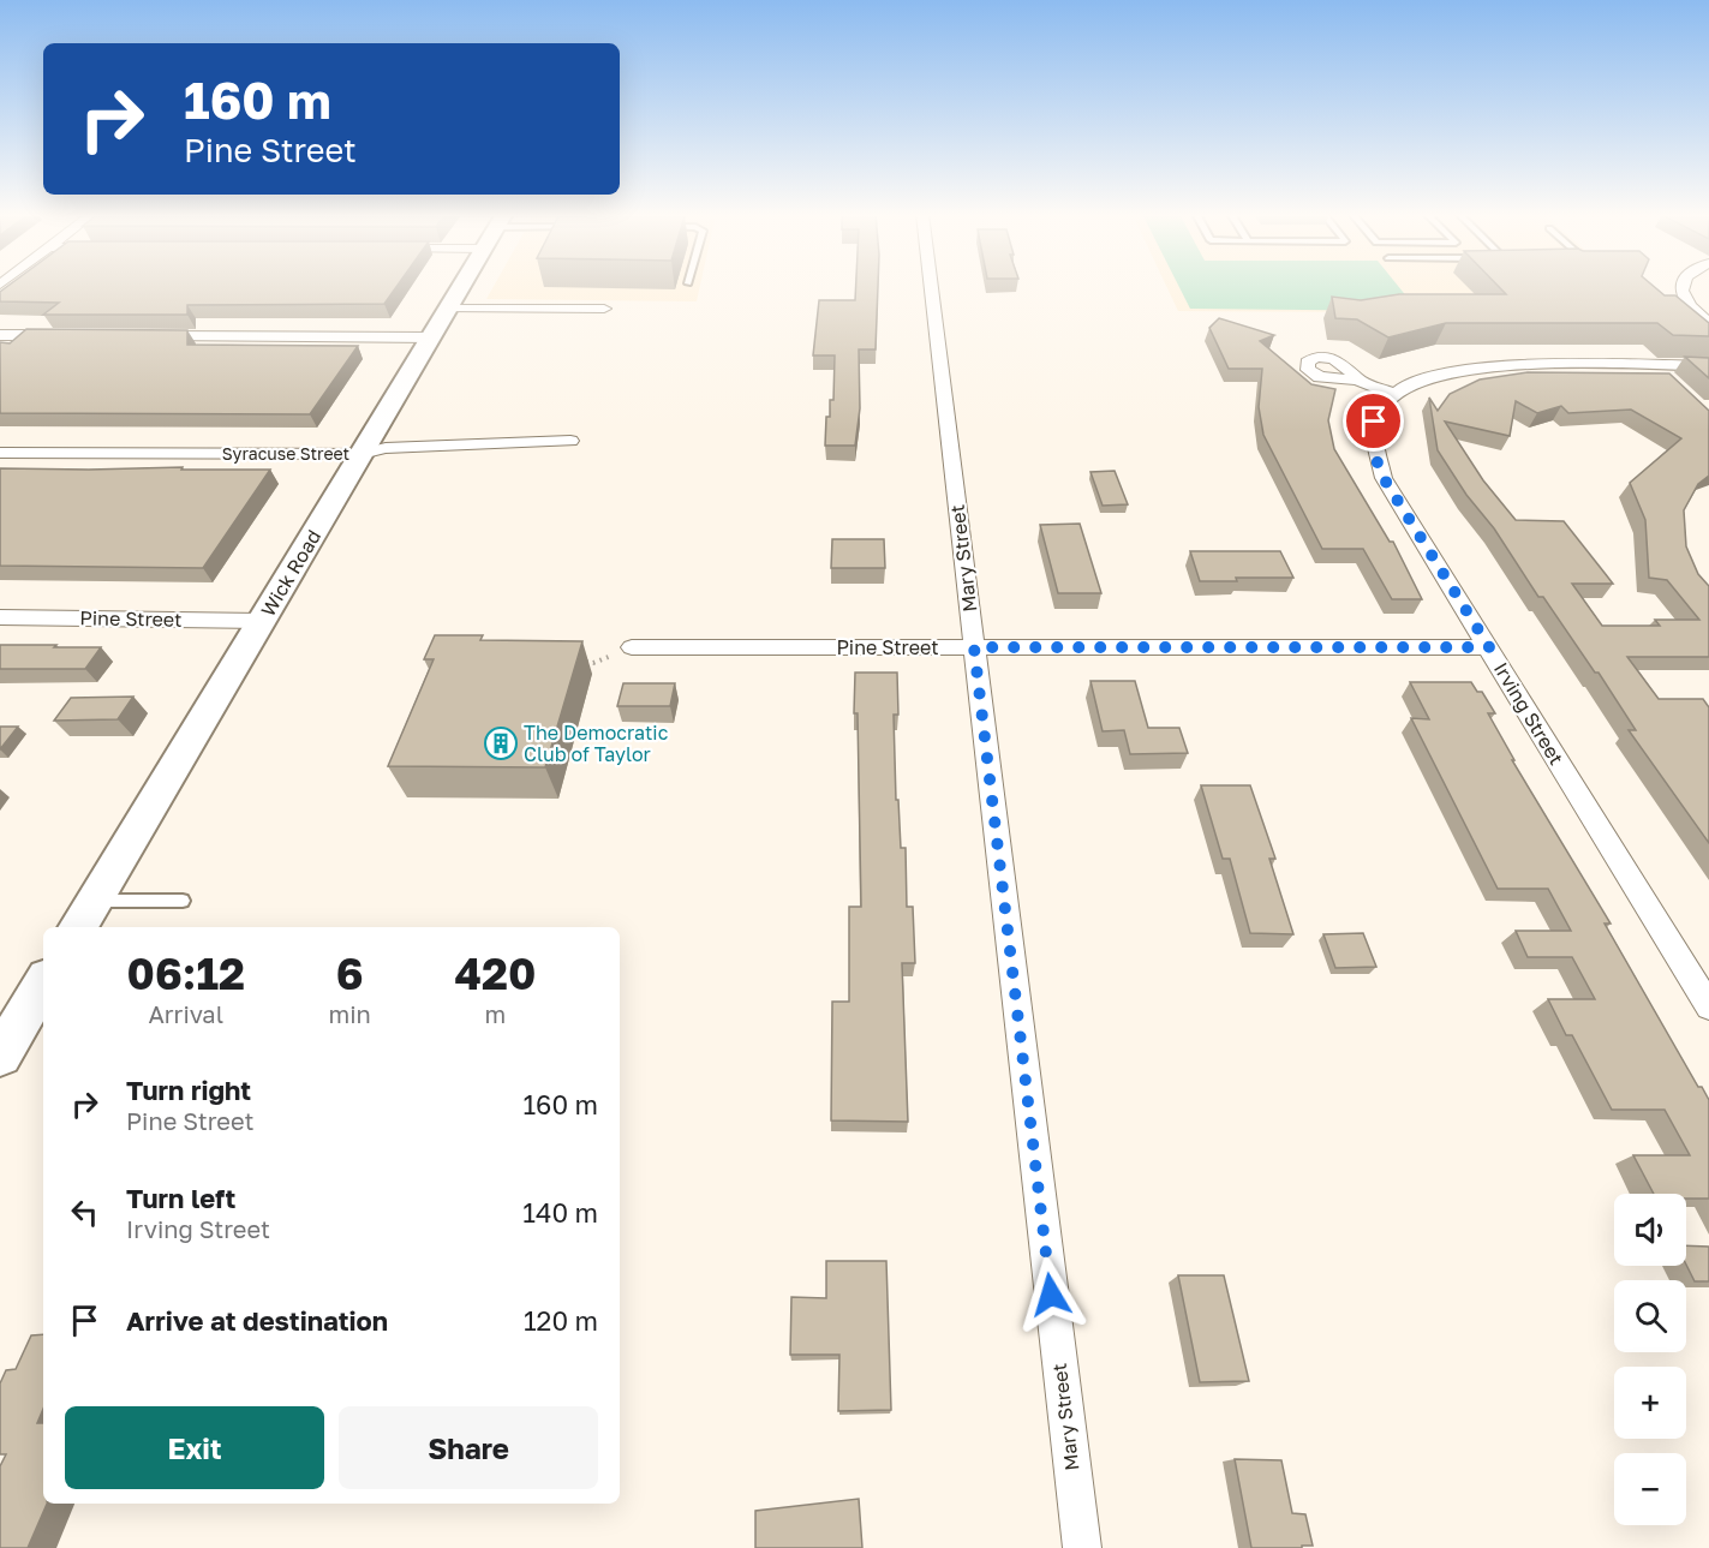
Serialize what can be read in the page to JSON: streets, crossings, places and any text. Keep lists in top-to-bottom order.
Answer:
{
  "streets": {
    "street": [
      "Syracuse Street",
      "Mary Street",
      "Wick Road",
      "Pine Street",
      "Irving Street"
    ]
  },
  "crossings": [
    ["Syracuse Street", "Wick Road"],
    ["Mary Street", "Pine Street"],
    ["Wick Road", "Pine Street"],
    ["Pine Street", "Irving Street"]
  ],
  "places": {
    "building": ["The Democratic Club of Taylor"]
  },
  "page": {
    "turn": ["160 m", "Pine Street"],
    "eta": [
      "06:12",
      "Arrival",
      "6",
      "min",
      "420",
      "m"
    ],
    "list": [
      {
        "name": "Turn right",
        "note": "Pine Street",
        "value": "160 m"
      },
      {
        "name": "Turn left",
        "note": "Irving Street",
        "value": "140 m"
      },
      {
        "name": "Arrive at destination",
        "value": "120 m"
      }
    ],
    "map_buttons": ["+", "−"],
    "buttons": ["Exit", "Share"]
  }
}
